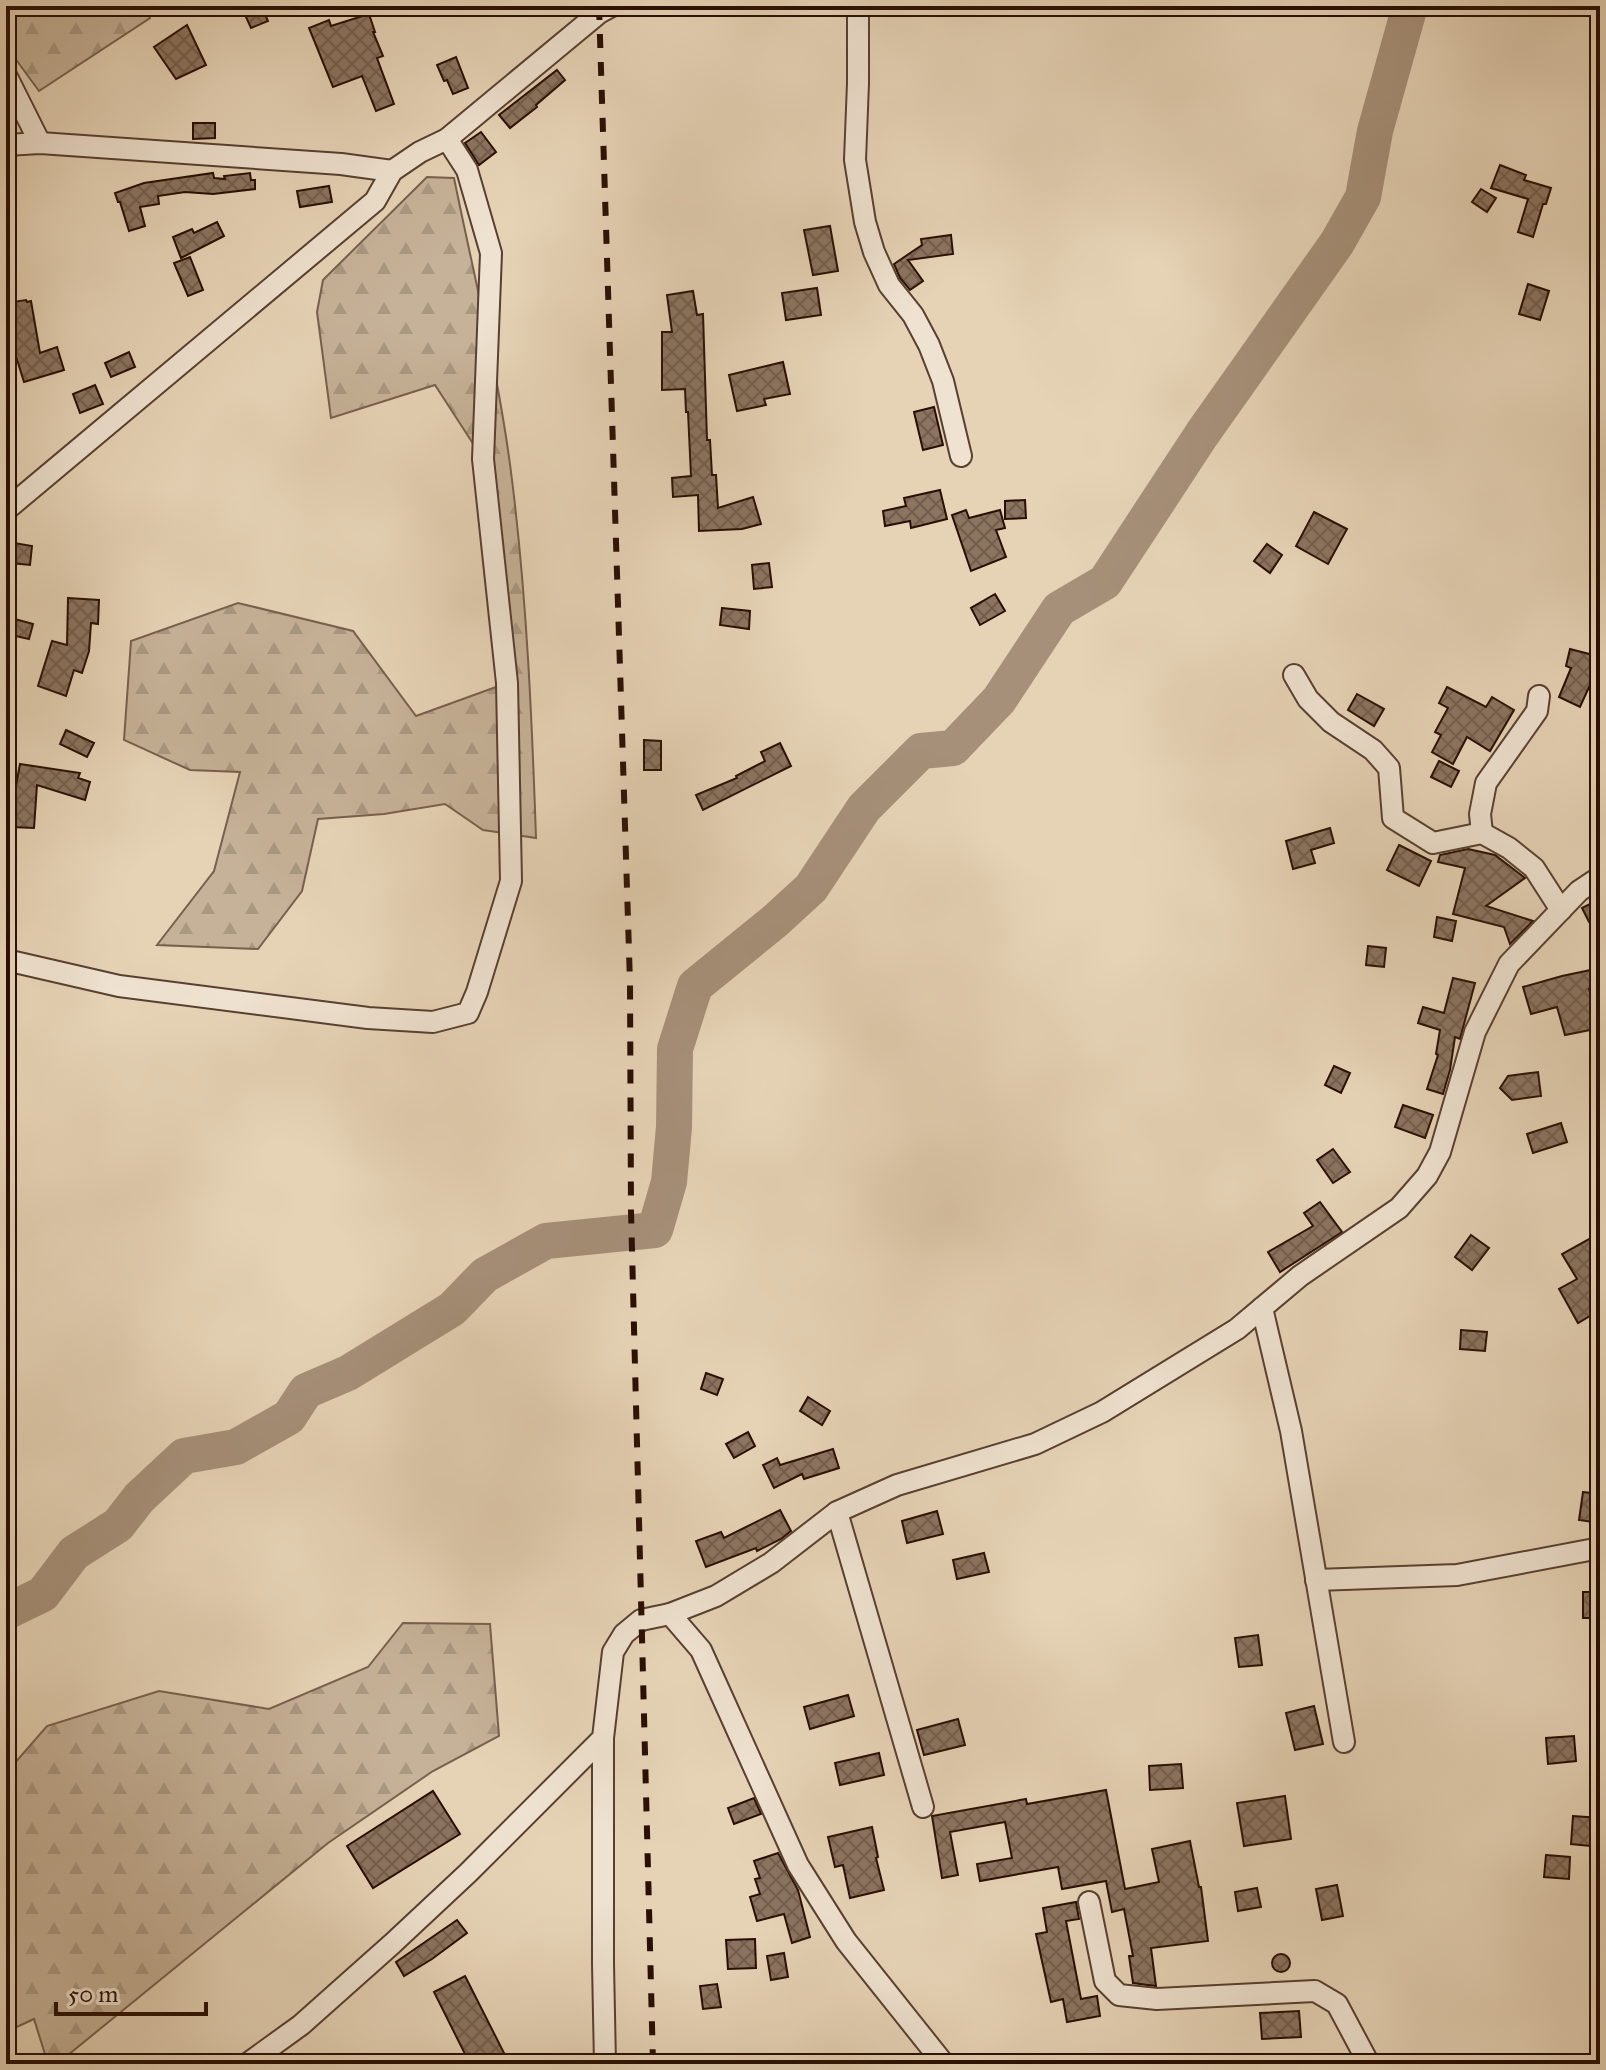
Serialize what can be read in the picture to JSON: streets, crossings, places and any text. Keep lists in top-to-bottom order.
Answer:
{
  "scale_bar": "50 m"
}
